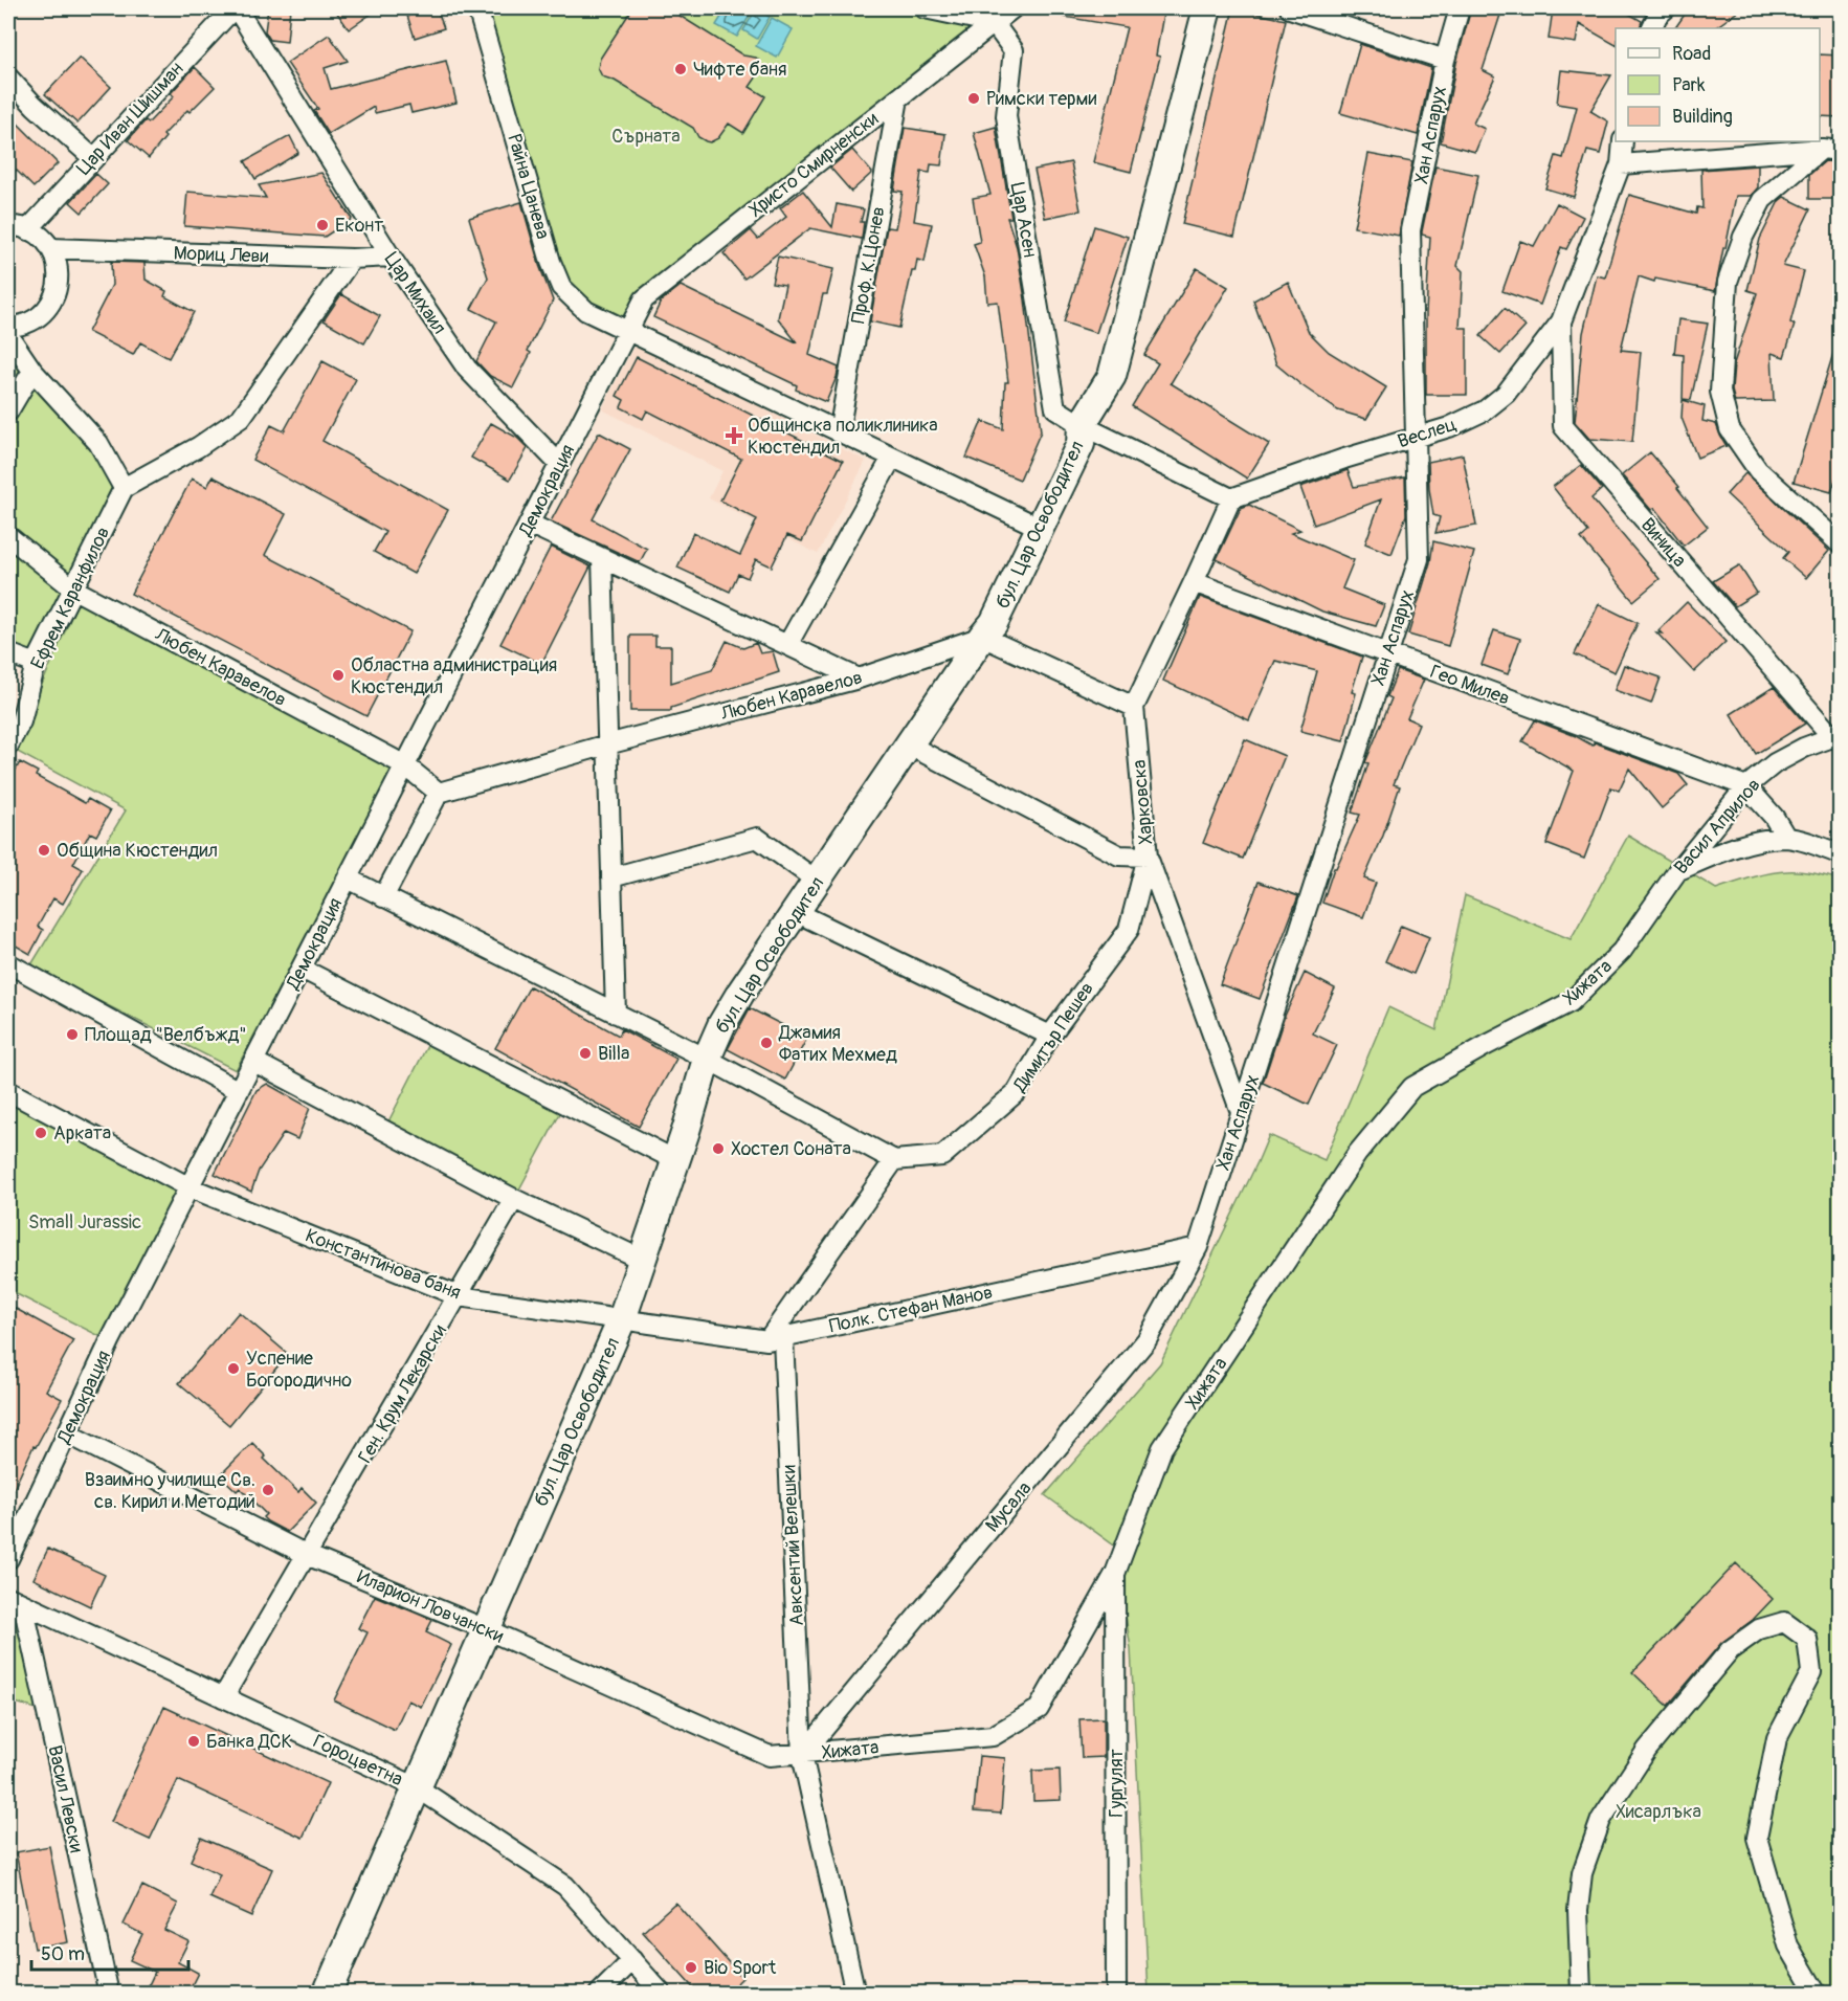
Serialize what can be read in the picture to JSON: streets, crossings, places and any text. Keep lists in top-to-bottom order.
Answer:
{
  "streets": {
    "main road": ["бул. Цар Освободител"],
    "street": [
      "Цар Иван Шишман",
      "Хан Аспарух",
      "Христо Смирненски",
      "Райна Цанева",
      "Цар Асен",
      "Мориц Леви",
      "Проф. К.Цонев",
      "Цар Михаил",
      "Веслец",
      "Демокрация",
      "Виница",
      "Ефрем Каранфилов",
      "Любен Kаравелов",
      "Гео Милев",
      "Харковска",
      "Васил Априлов",
      "Хижата",
      "Димитър Пешев",
      "Константинова баня",
      "Полк. Стефан Манов",
      "Ген. Крум Лекарски",
      "Мусала",
      "Авксентий Велешки",
      "Иларион Ловчански",
      "Гороцветна",
      "Гургулят",
      "Васил Левски"
    ]
  },
  "crossings": [
    ["Цар Иван Шишман", "Цар Михаил"],
    ["Хан Аспарух", "Веслец"],
    ["Хан Аспарух", "Гео Милев"],
    ["Хан Аспарух", "Харковска"],
    ["Хан Аспарух", "Полк. Стефан Манов"],
    ["Хан Аспарух", "Мусала"],
    ["Христо Смирненски", "Райна Цанева"],
    ["Христо Смирненски", "Цар Асен"],
    ["Христо Смирненски", "Проф. К.Цонев"],
    ["Христо Смирненски", "Демокрация"],
    ["Райна Цанева", "Проф. К.Цонев"],
    ["Райна Цанева", "Демокрация"],
    ["Цар Асен", "бул. Цар Освободител"],
    ["Мориц Леви", "Цар Михаил"],
    ["Цар Михаил", "Демокрация"],
    ["Веслец", "Виница"],
    ["Демокрация", "Любен Kаравелов"],
    ["Демокрация", "Константинова баня"],
    ["Демокрация", "Иларион Ловчански"],
    ["бул. Цар Освободител", "Любен Kаравелов"],
    ["бул. Цар Освободител", "Константинова баня"],
    ["бул. Цар Освободител", "Полк. Стефан Манов"],
    ["бул. Цар Освободител", "Иларион Ловчански"],
    ["бул. Цар Освободител", "Гороцветна"],
    ["Виница", "Васил Априлов"],
    ["Ефрем Каранфилов", "Любен Kаравелов"],
    ["Гео Милев", "Васил Априлов"],
    ["Харковска", "Димитър Пешев"],
    ["Васил Априлов", "Хижата"],
    ["Хижата", "Мусала"],
    ["Хижата", "Авксентий Велешки"],
    ["Хижата", "Иларион Ловчански"],
    ["Хижата", "Гургулят"],
    ["Константинова баня", "Полк. Стефан Манов"],
    ["Константинова баня", "Ген. Крум Лекарски"],
    ["Полк. Стефан Манов", "Мусала"],
    ["Полк. Стефан Манов", "Авксентий Велешки"],
    ["Ген. Крум Лекарски", "Иларион Ловчански"],
    ["Ген. Крум Лекарски", "Гороцветна"],
    ["Мусала", "Авксентий Велешки"],
    ["Мусала", "Иларион Ловчански"],
    ["Авксентий Велешки", "Иларион Ловчански"],
    ["Гороцветна", "Васил Левски"]
  ],
  "parks": ["Сърната", "Small Jurassic", "Хисарлъка"],
  "places": {
    "other": [
      "Чифте баня",
      "Римски терми",
      "Еконт",
      "Областна администрация Кюстендил",
      "Община Кюстендил",
      "Площад \"Велбъжд\"",
      "Джамия Фатих Мехмед",
      "Billa",
      "Арката",
      "Хостел Соната",
      "Успение Богородично",
      "Взаимно училище Св. св. Кирил и Методий",
      "Банка ДСК",
      "Bio Sport"
    ],
    "health": ["Общинска поликлиника Кюстендил"]
  },
  "legend": ["Road", "Park", "Building"],
  "scale_bar": "50 m"
}
